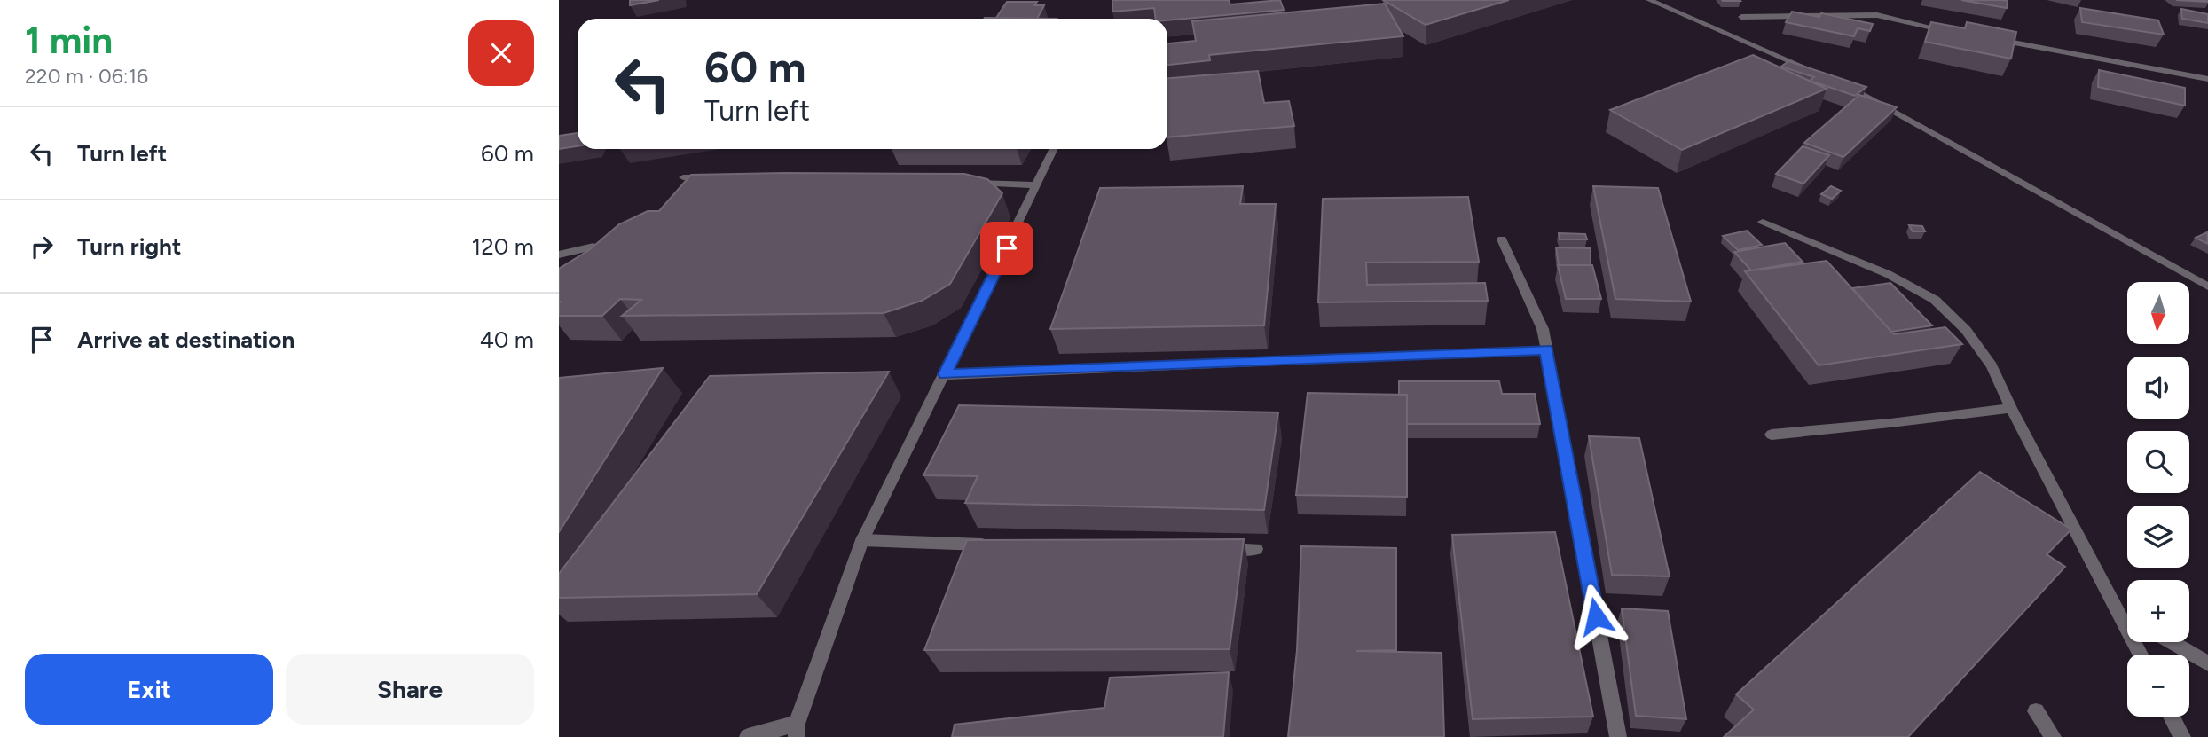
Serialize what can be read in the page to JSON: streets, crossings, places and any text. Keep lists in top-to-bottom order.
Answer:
{
  "north": "bottom",
  "page": {
    "heading": ["1 min", "220 m · 06:16"],
    "turn": ["60 m", "Turn left"],
    "list": [
      {
        "name": "Turn left",
        "value": "60 m"
      },
      {
        "name": "Turn right",
        "value": "120 m"
      },
      {
        "name": "Arrive at destination",
        "value": "40 m"
      }
    ],
    "map_buttons": ["+", "−"],
    "buttons": ["Exit", "Share"]
  }
}
